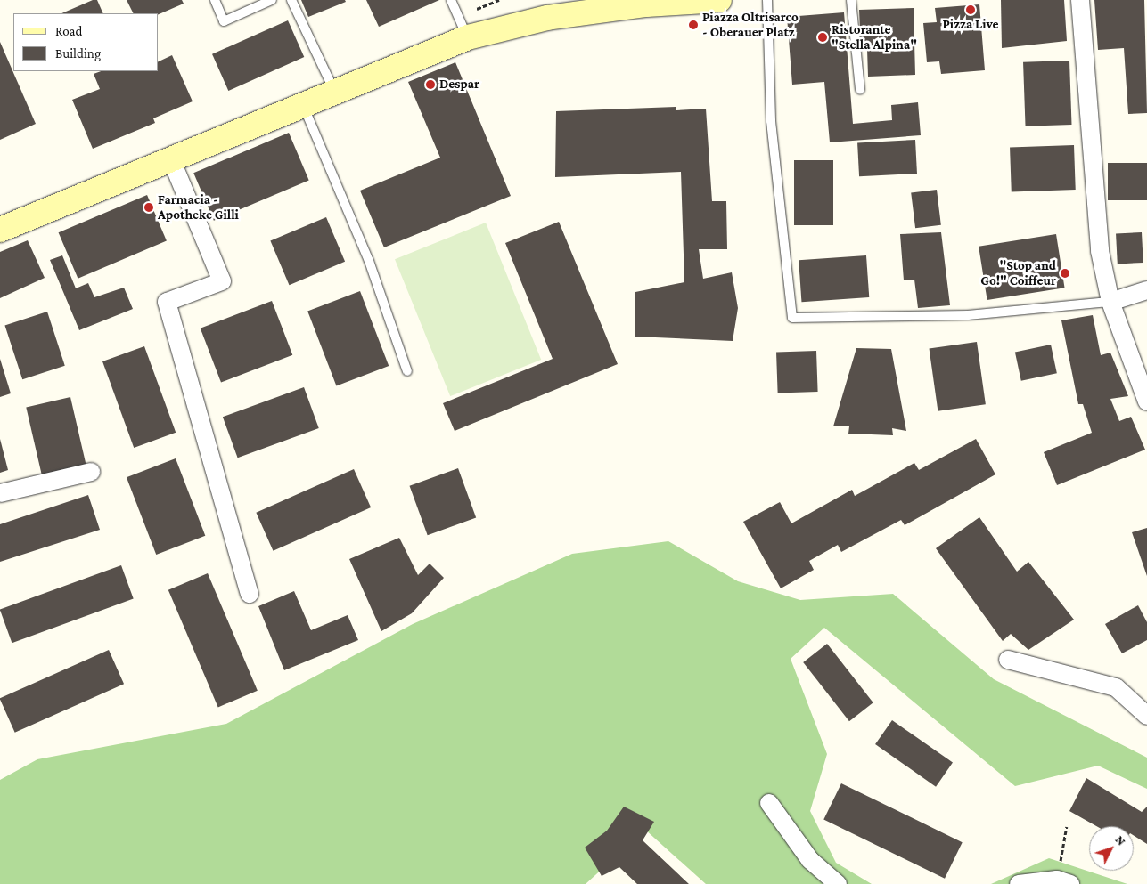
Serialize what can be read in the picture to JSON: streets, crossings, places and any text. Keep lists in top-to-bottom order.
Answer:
{
  "places": [
    "Pizza Live",
    "Piazza Oltrisarco - Oberauer Platz",
    "Ristorante \"Stella Alpina\"",
    "Despar",
    "Farmacia - Apotheke Gilli",
    "\"Stop and Go!\" Coiffeur"
  ],
  "legend": ["Road", "Building"],
  "north": "top right"
}
